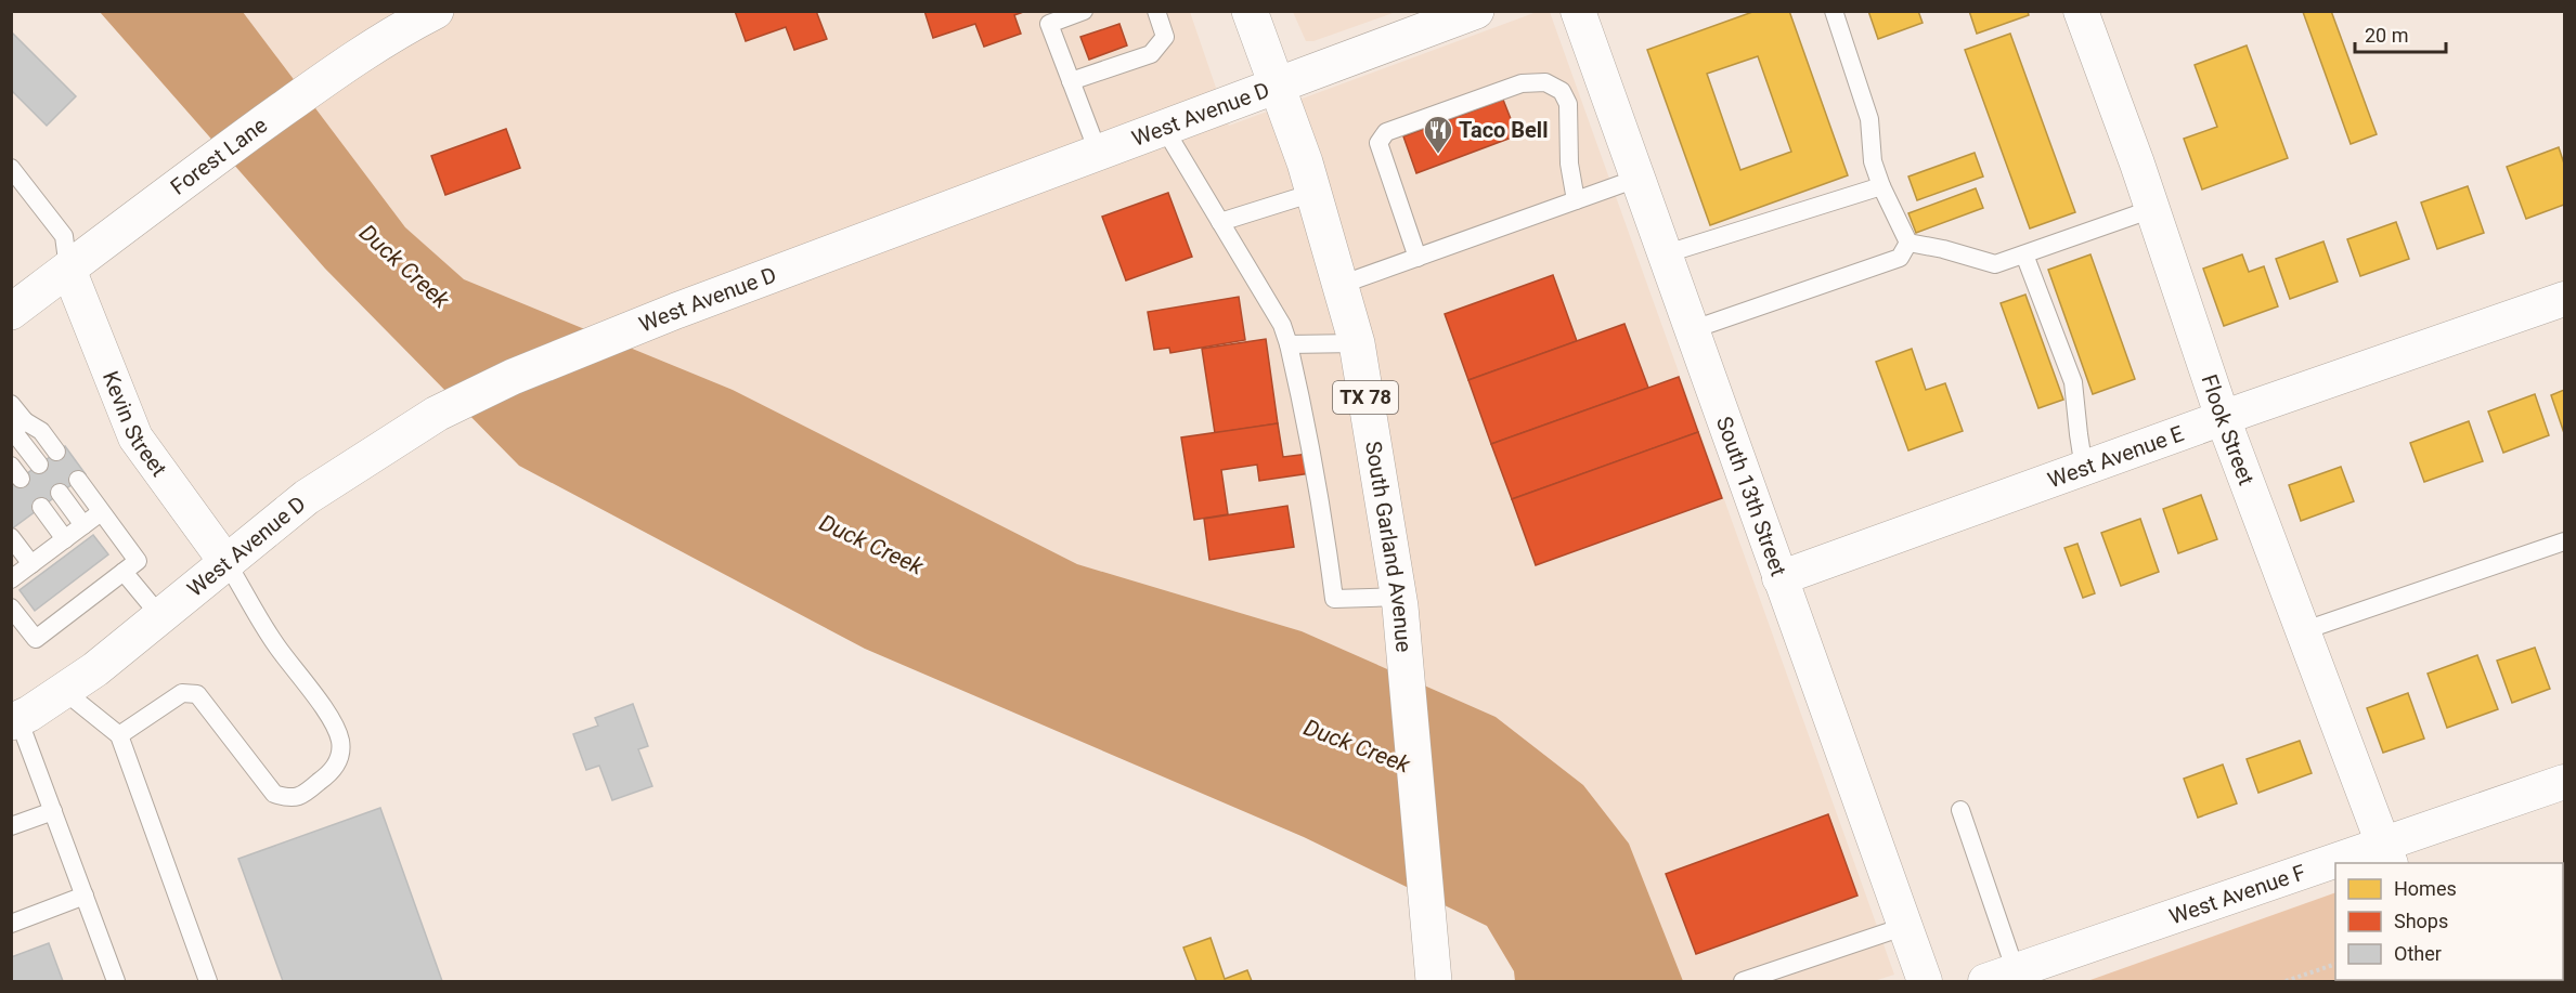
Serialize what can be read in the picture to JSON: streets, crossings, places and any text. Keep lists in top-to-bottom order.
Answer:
{
  "streets": {
    "main road": [
      "West Avenue D",
      "Forest Lane",
      "TX 78",
      "South Garland Avenue"
    ],
    "street": [
      "Kevin Street",
      "Flook Street",
      "West Avenue E",
      "South 13th Street",
      "West Avenue F"
    ]
  },
  "crossings": [
    ["West Avenue D", "Kevin Street"],
    ["West Avenue D", "South Garland Avenue"],
    ["Forest Lane", "Kevin Street"],
    ["Flook Street", "West Avenue E"],
    ["Flook Street", "West Avenue F"],
    ["West Avenue E", "South 13th Street"]
  ],
  "water": ["Duck Creek"],
  "places": {
    "restaurant": ["Taco Bell"]
  },
  "legend": ["Homes", "Shops", "Other"],
  "scale_bar": "20 m"
}
